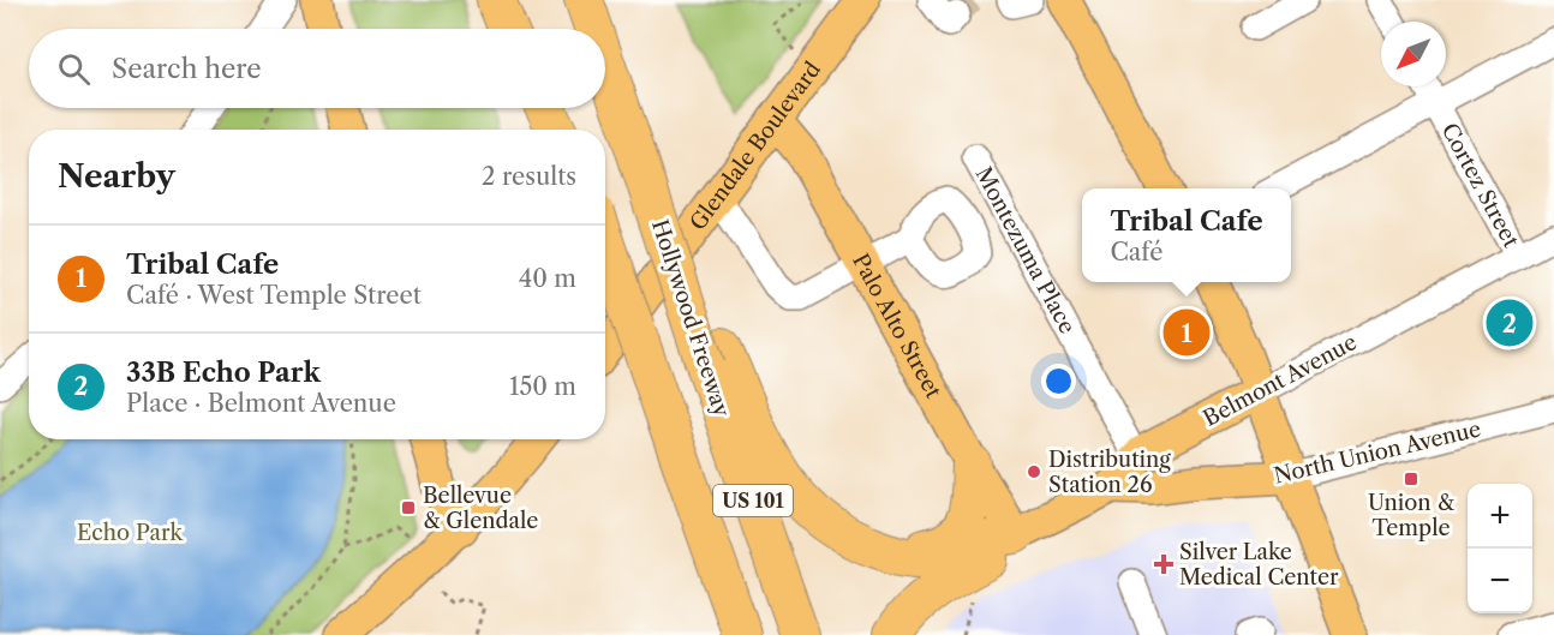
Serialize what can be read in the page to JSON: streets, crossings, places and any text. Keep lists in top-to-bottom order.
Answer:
{
  "streets": {
    "highway": ["Hollywood Freeway", "US 101"],
    "main road": [
      "Glendale Boulevard",
      "Palo Alto Street",
      "Belmont Avenue",
      "North Union Avenue"
    ],
    "street": ["Cortez Street", "Montezuma Place"]
  },
  "crossings": [
    ["Glendale Boulevard", "Palo Alto Street"],
    ["Cortez Street", "Belmont Avenue"],
    ["Montezuma Place", "Belmont Avenue"],
    ["Palo Alto Street", "Belmont Avenue"],
    ["Belmont Avenue", "North Union Avenue"]
  ],
  "parks": ["Echo Park"],
  "places": {
    "other": ["Distributing Station 26"],
    "transit": ["Union & Temple", "Bellevue & Glendale"],
    "health": ["Silver Lake Medical Center"]
  },
  "north": "bottom left",
  "page": {
    "search": "Search here",
    "heading": ["Nearby", "2 results"],
    "popup": ["Tribal Cafe", "Café"],
    "list": [
      {
        "mark": "1",
        "name": "Tribal Cafe",
        "note": "Café · West Temple Street",
        "value": "40 m"
      },
      {
        "mark": "2",
        "name": "33B Echo Park",
        "note": "Place · Belmont Avenue",
        "value": "150 m"
      }
    ],
    "pins": ["2", "1"],
    "map_buttons": ["+", "−"]
  }
}
